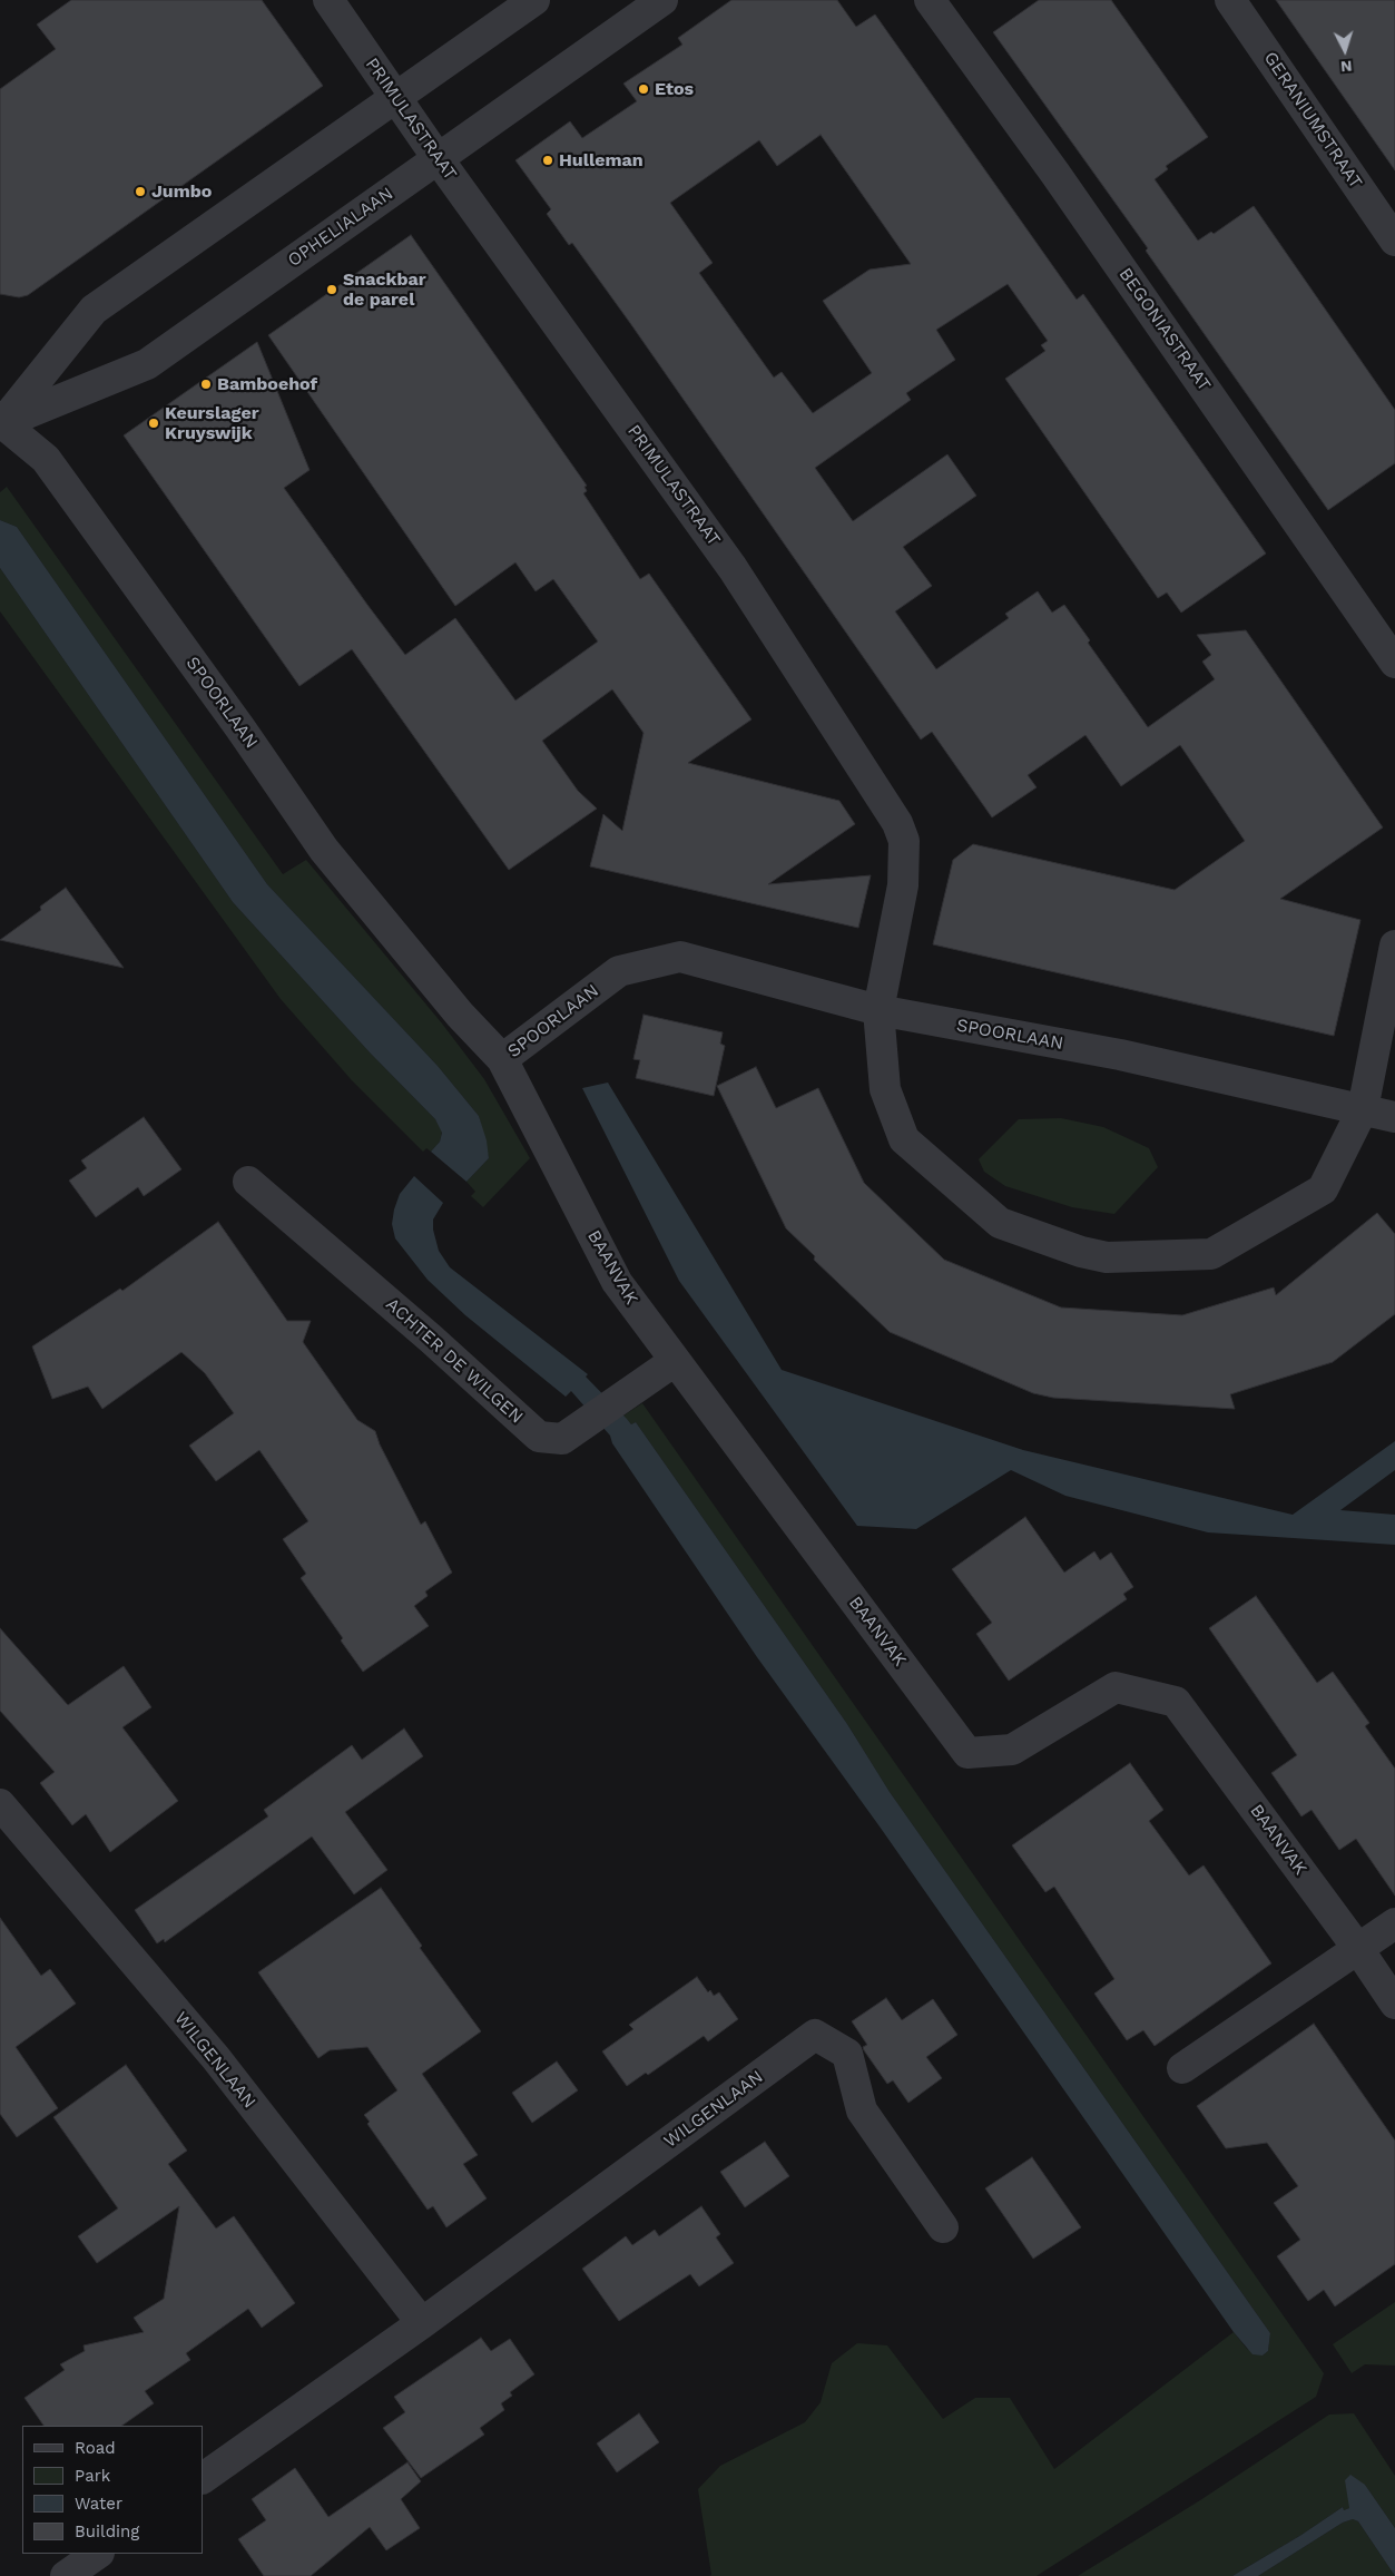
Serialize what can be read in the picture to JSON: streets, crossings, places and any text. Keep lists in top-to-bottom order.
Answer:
{
  "streets": {
    "street": [
      "PRIMULASTRAAT",
      "GERANIUMSTRAAT",
      "OPHELIALAAN",
      "BEGONIASTRAAT",
      "SPOORLAAN",
      "BAANVAK",
      "ACHTER DE WILGEN",
      "WILGENLAAN"
    ]
  },
  "crossings": [
    ["PRIMULASTRAAT", "OPHELIALAAN"],
    ["PRIMULASTRAAT", "SPOORLAAN"],
    ["OPHELIALAAN", "SPOORLAAN"],
    ["SPOORLAAN", "BAANVAK"],
    ["BAANVAK", "ACHTER DE WILGEN"]
  ],
  "places": [
    "Etos",
    "Hulleman",
    "Jumbo",
    "Snackbar de parel",
    "Bamboehof",
    "Keurslager Kruyswijk"
  ],
  "legend": [
    "Road",
    "Park",
    "Water",
    "Building"
  ],
  "north": "bottom"
}
